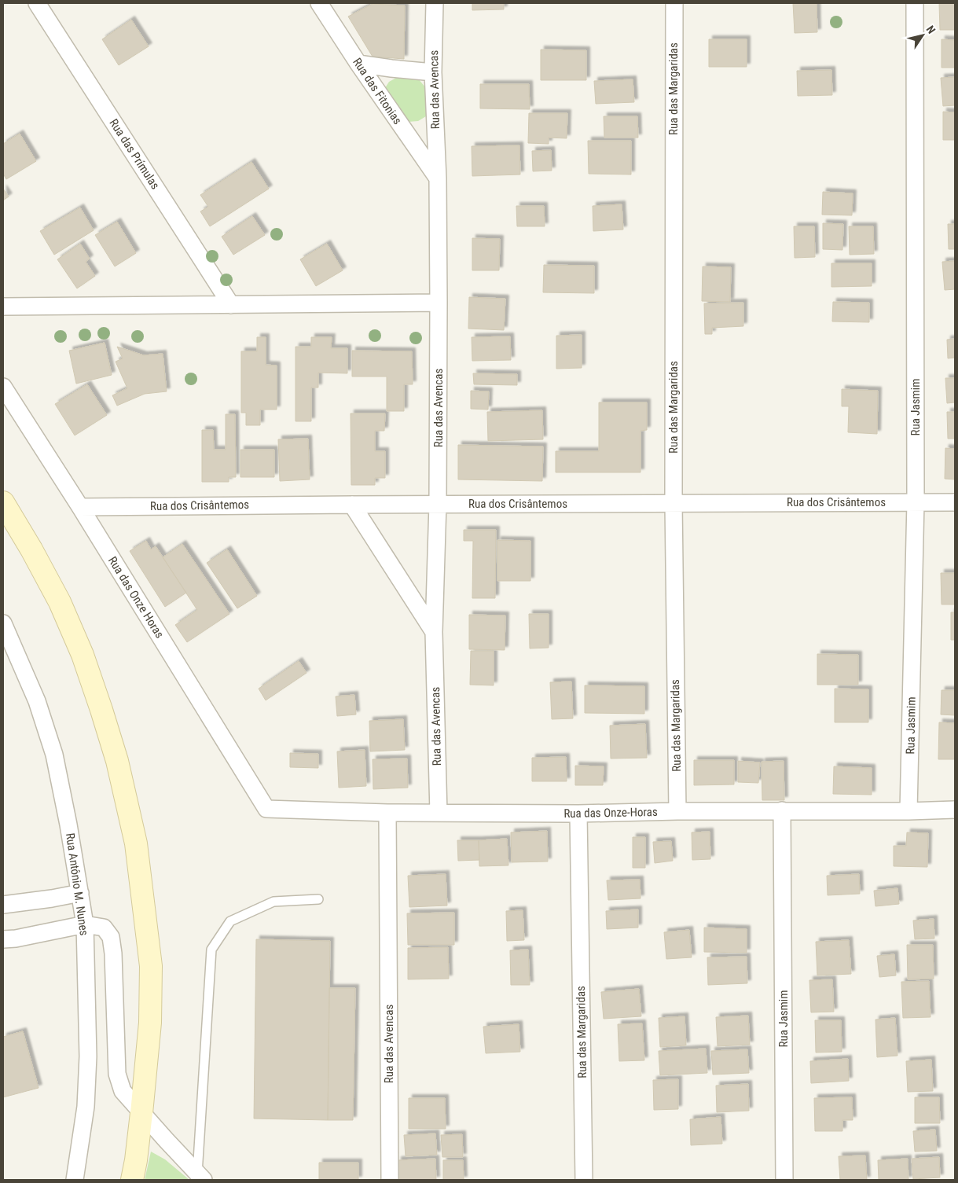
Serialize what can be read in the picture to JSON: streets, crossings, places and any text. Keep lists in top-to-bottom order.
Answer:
{
  "streets": {
    "street": [
      "Rua das Margaridas",
      "Rua das Avencas",
      "Rua das Fitonias",
      "Rua das Prímulas",
      "Rua Jasmim",
      "Rua dos Crisântemos",
      "Rua das Onze Horas",
      "Rua das Onze-Horas",
      "Rua Antônio M. Nunes"
    ]
  },
  "crossings": [
    ["Rua das Margaridas", "Rua dos Crisântemos"],
    ["Rua das Margaridas", "Rua das Onze-Horas"],
    ["Rua das Avencas", "Rua das Fitonias"],
    ["Rua das Avencas", "Rua dos Crisântemos"],
    ["Rua das Avencas", "Rua das Onze-Horas"],
    ["Rua Jasmim", "Rua dos Crisântemos"],
    ["Rua Jasmim", "Rua das Onze-Horas"],
    ["Rua dos Crisântemos", "Rua das Onze Horas"],
    ["Rua das Onze Horas", "Rua das Onze-Horas"]
  ],
  "north": "top right"
}
